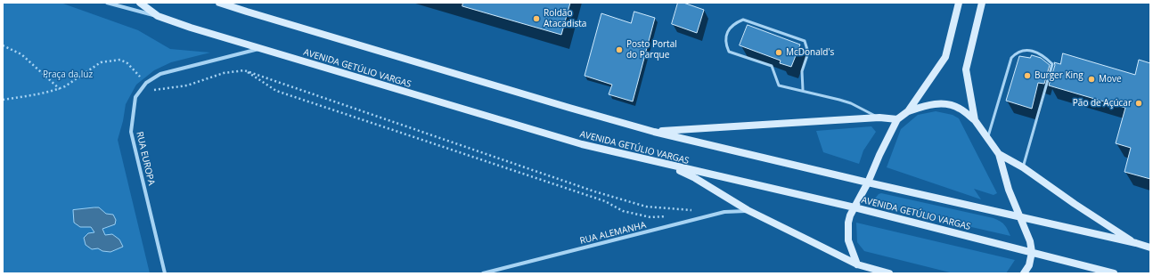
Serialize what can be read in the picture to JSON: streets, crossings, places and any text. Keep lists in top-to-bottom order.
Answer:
{
  "streets": {
    "main road": ["AVENIDA GETÚLIO VARGAS"],
    "street": ["RUA EUROPA", "RUA ALEMANHA"]
  },
  "crossings": [
    ["AVENIDA GETÚLIO VARGAS", "RUA EUROPA"]
  ],
  "parks": ["Praça da luz"],
  "places": [
    "Roldão Atacadista",
    "Posto Portal do Parque",
    "McDonald's",
    "Burger King",
    "Move",
    "Pão de Açúcar"
  ]
}
